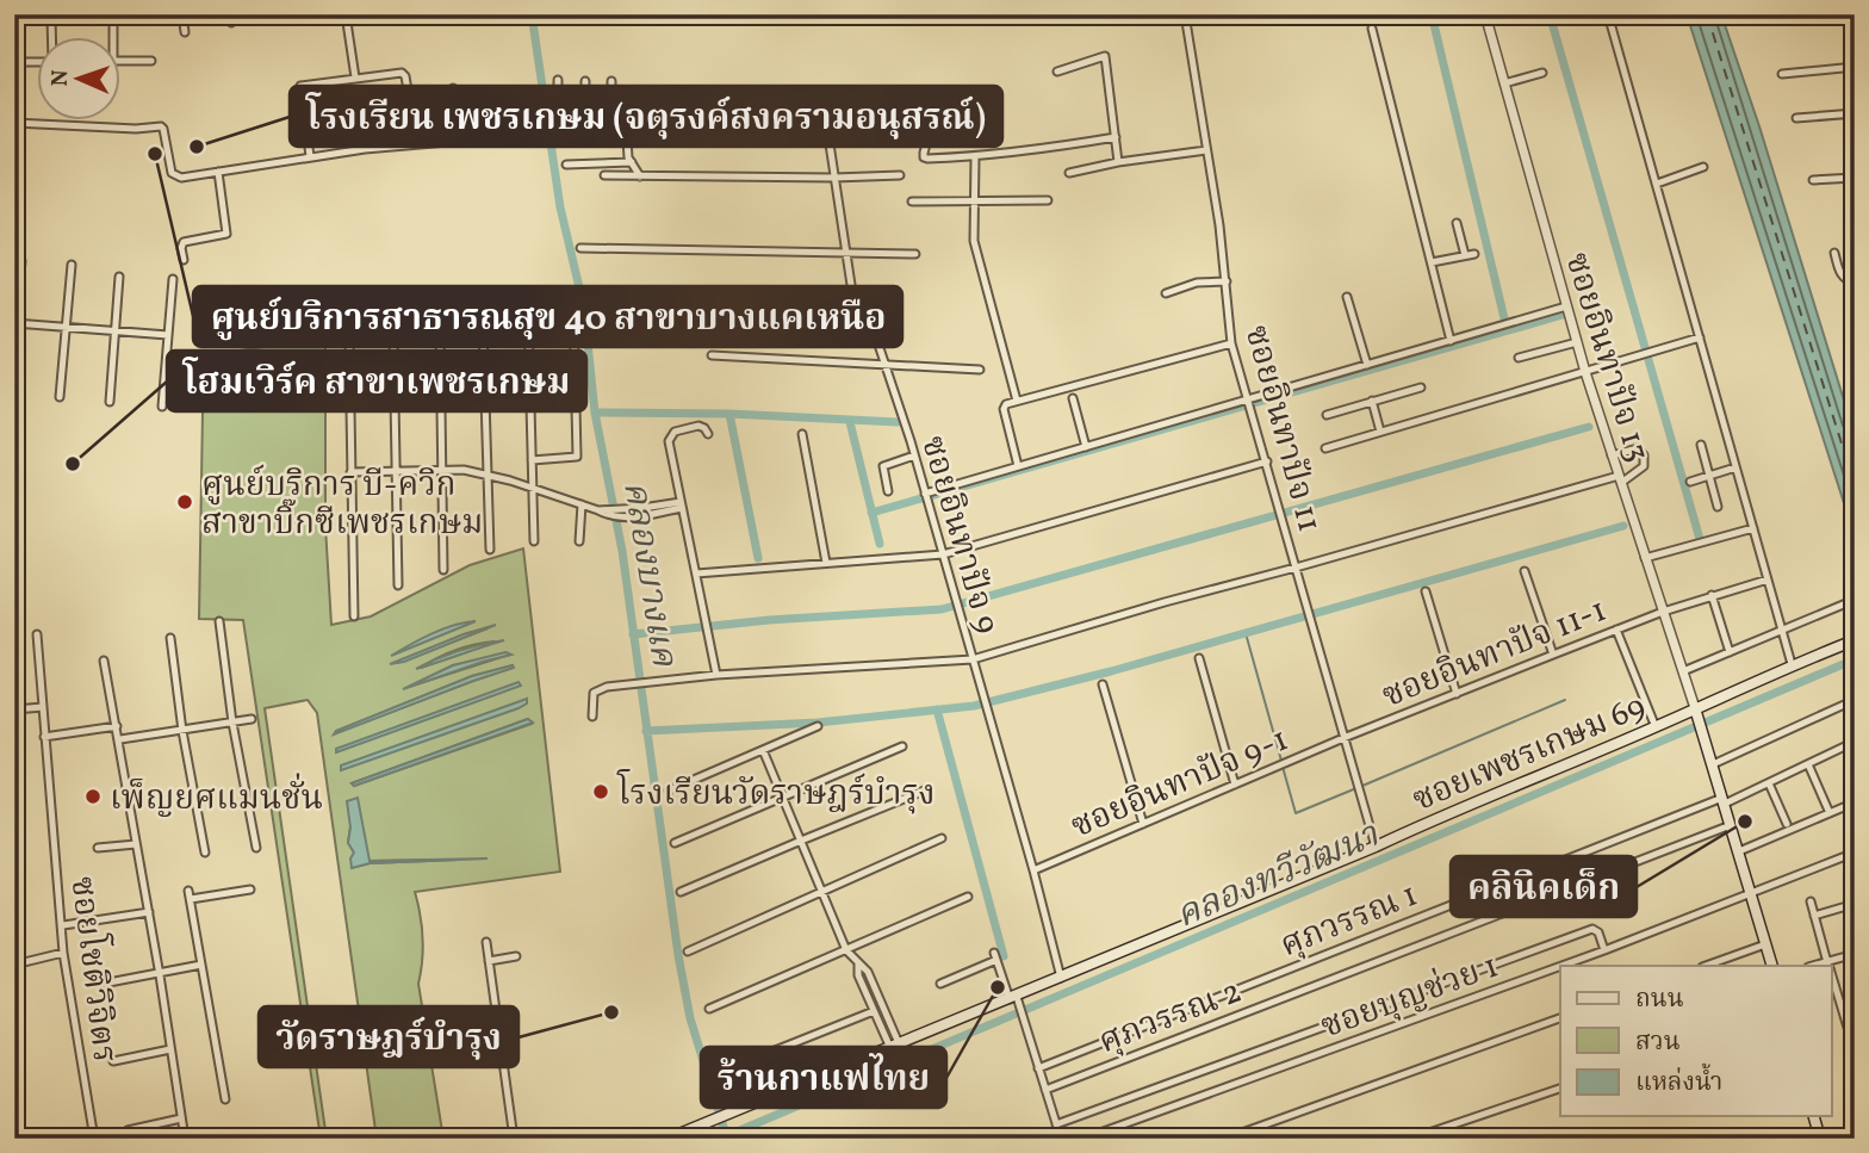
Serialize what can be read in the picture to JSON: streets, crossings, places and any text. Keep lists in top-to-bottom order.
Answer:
{
  "streets": {
    "main road": ["ซอยเพชรเกษม 69"],
    "street": [
      "ซอยอินทาปัจ 13",
      "ซอยอินทาปัจ 11",
      "ซอยอินทาปัจ 9",
      "ซอยอินทาปัจ 11-1",
      "ซอยอินทาปัจ 9-1",
      "ศุภวรรณ 1",
      "ซอยโชติวิจิตร",
      "ซอยบุญช่วย 1",
      "ศุภวรรณ 2"
    ]
  },
  "crossings": [
    ["ซอยอินทาปัจ 13", "ซอยอินทาปัจ 11-1"],
    ["ซอยอินทาปัจ 13", "ซอยเพชรเกษม 69"],
    ["ซอยอินทาปัจ 11", "ซอยอินทาปัจ 11-1"],
    ["ซอยอินทาปัจ 11", "ซอยเพชรเกษม 69"],
    ["ซอยอินทาปัจ 11", "ซอยอินทาปัจ 9-1"],
    ["ซอยอินทาปัจ 9", "ซอยเพชรเกษม 69"],
    ["ซอยอินทาปัจ 9", "ซอยอินทาปัจ 9-1"],
    ["ซอยอินทาปัจ 11-1", "ซอยอินทาปัจ 9-1"]
  ],
  "water": ["คลองบางแค", "คลองทวีวัฒนา"],
  "places": [
    "โรงเรียน เพชรเกษม (จตุรงค์สงครามอนุสรณ์)",
    "ศูนย์บริการสาธารณสุข 40 สาขาบางแคเหนือ",
    "โฮมเวิร์ค สาขาเพชรเกษม",
    "ศูนย์บริการ บี-ควิก สาขาบิ๊กซีเพชรเกษม",
    "โรงเรียนวัดราษฎร์บำรุง",
    "เพ็ญยศแมนชั่น",
    "คลินิคเด็ก",
    "ร้านกาแฟไทย",
    "วัดราษฎร์บำรุง"
  ],
  "legend": ["ถนน", "สวน", "แหล่งน้ำ"],
  "north": "left"
}
